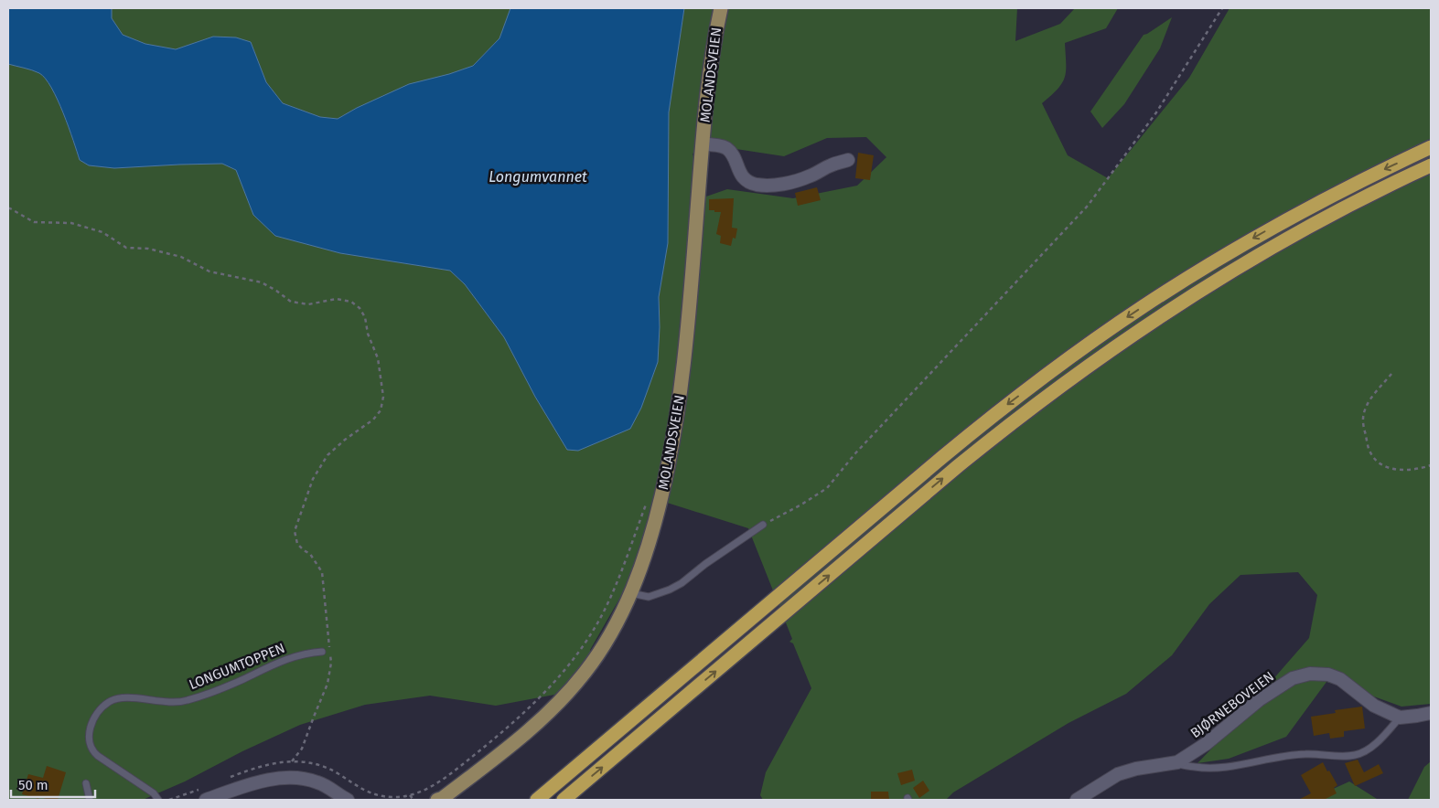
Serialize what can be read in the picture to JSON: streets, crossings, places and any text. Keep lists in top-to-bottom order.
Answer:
{
  "streets": {
    "main road": ["MOLANDSVEIEN"],
    "street": ["BJØRNEBOVEIEN"],
    "lane": ["LONGUMTOPPEN"]
  },
  "water": ["Longumvannet"],
  "scale_bar": "50 m"
}
